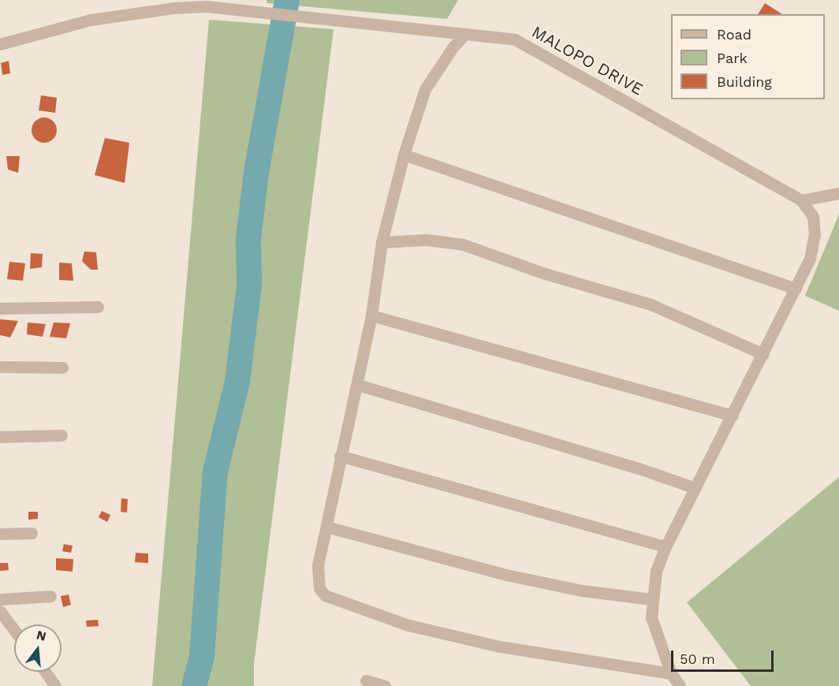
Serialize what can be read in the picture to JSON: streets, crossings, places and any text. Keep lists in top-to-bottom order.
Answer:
{
  "streets": {
    "street": ["MALOPO DRIVE"]
  },
  "legend": ["Road", "Park", "Building"],
  "scale_bar": "50 m",
  "north": "top"
}
